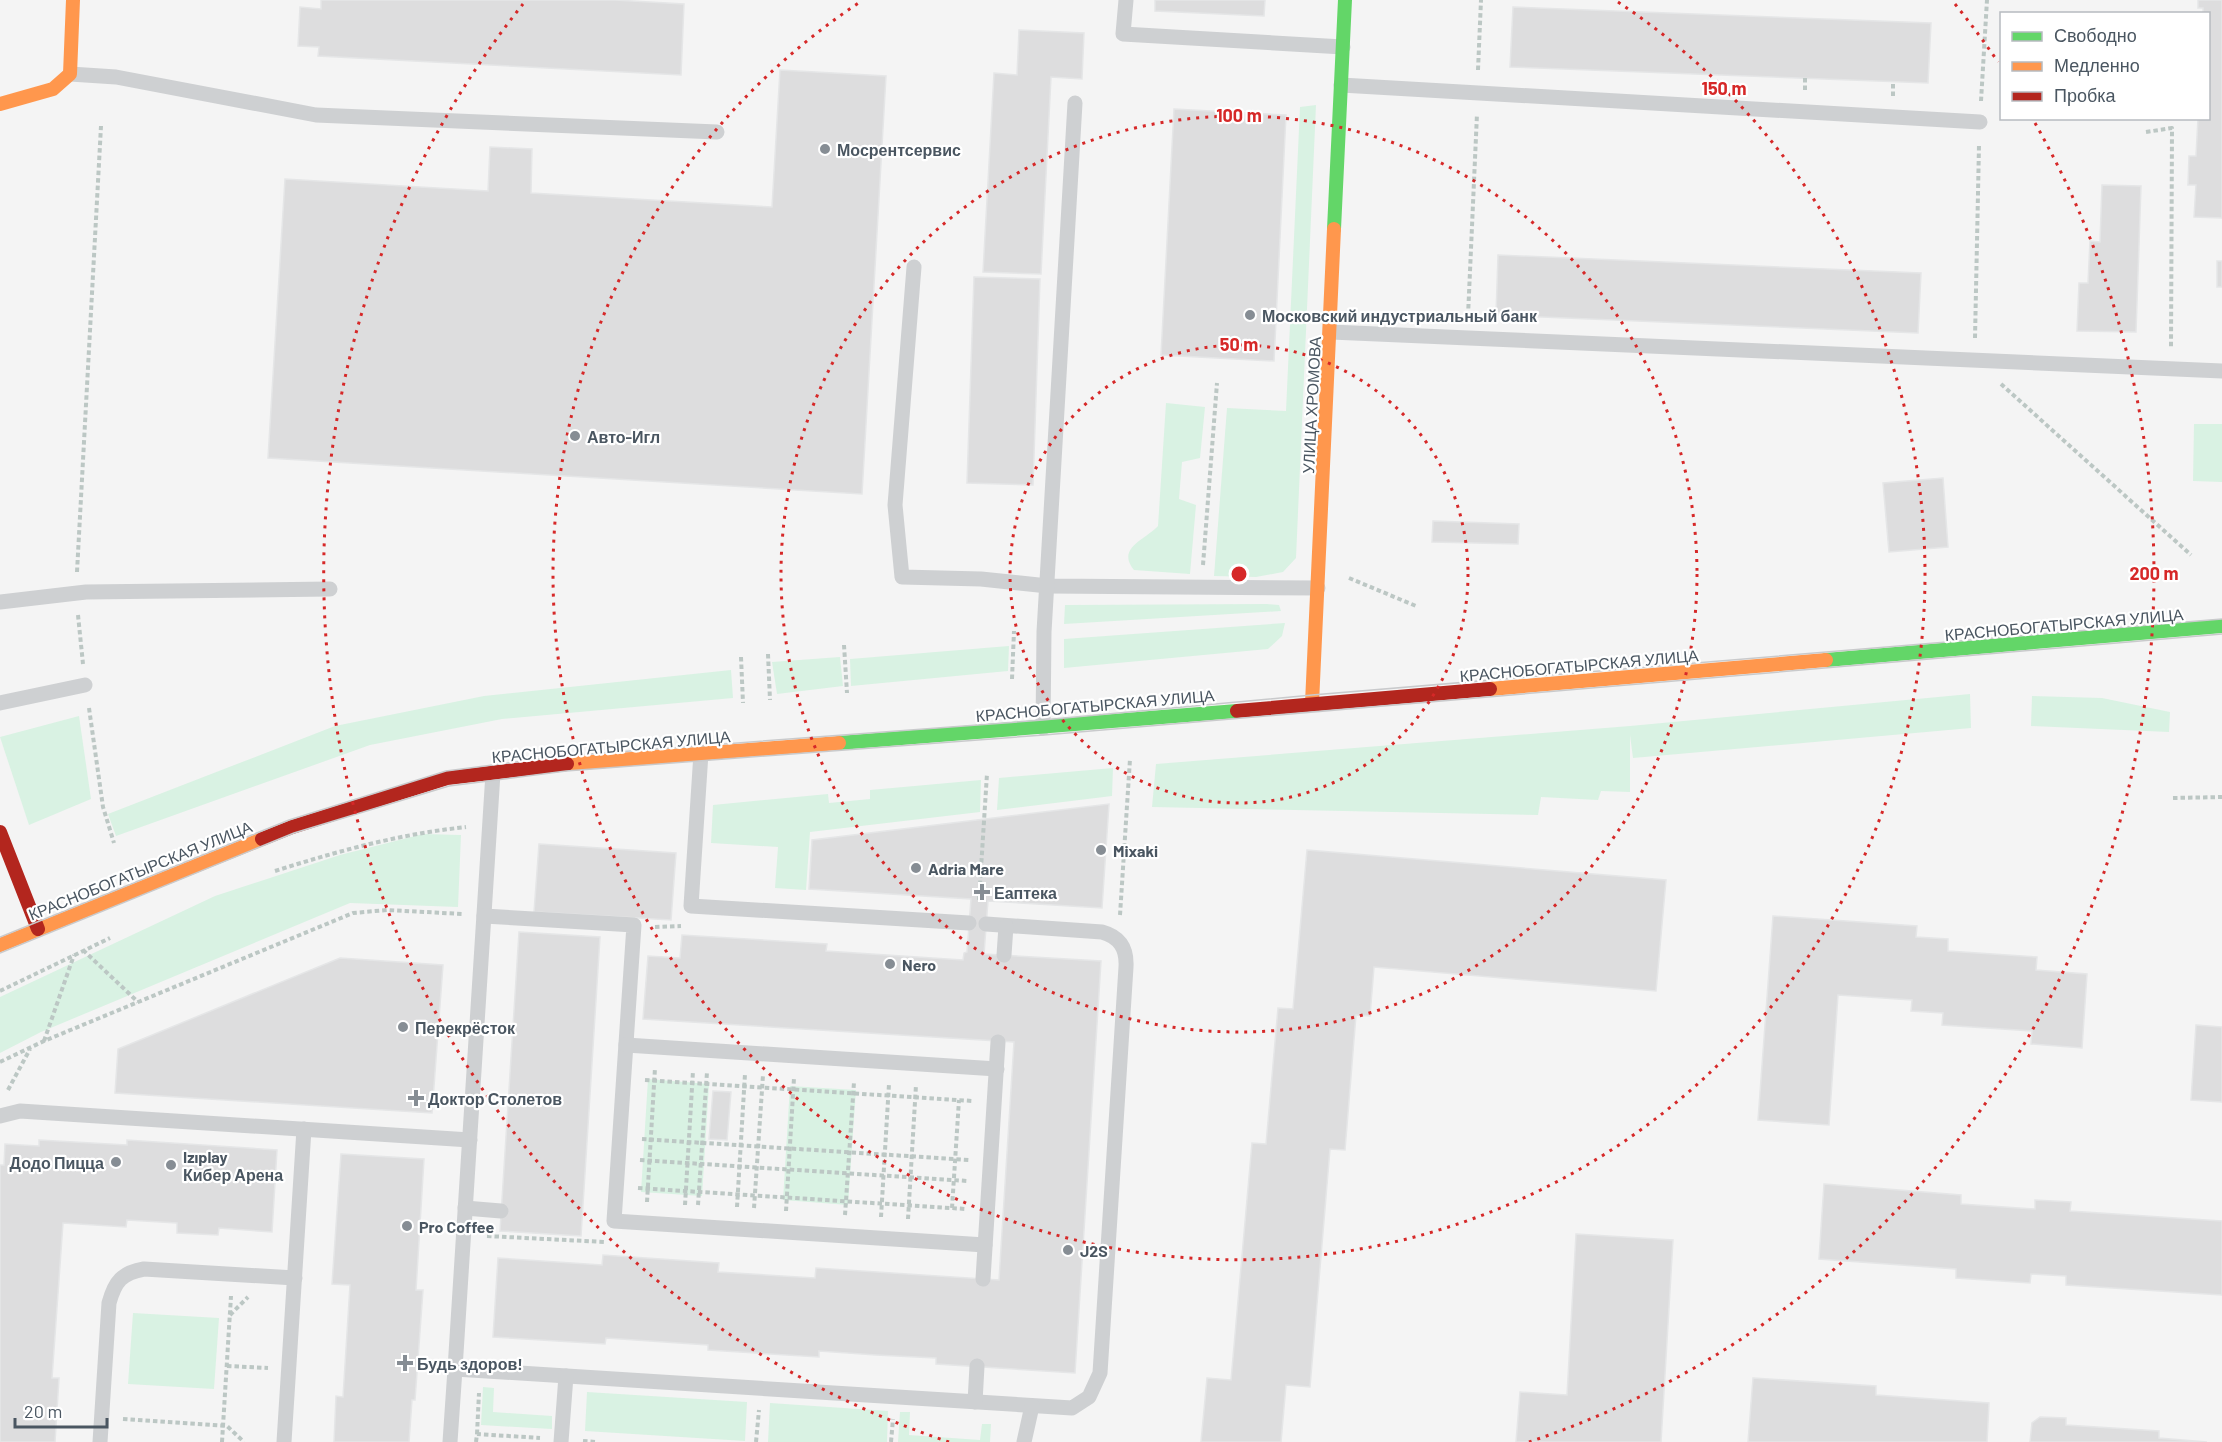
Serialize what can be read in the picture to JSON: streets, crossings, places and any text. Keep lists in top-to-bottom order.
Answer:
{
  "streets": {
    "main road": ["УЛИЦА ХРОМОВА", "КРАСНОБОГАТЫРСКАЯ УЛИЦА"]
  },
  "crossings": [
    ["УЛИЦА ХРОМОВА", "КРАСНОБОГАТЫРСКАЯ УЛИЦА"]
  ],
  "places": {
    "other": [
      "Мосрентсервис",
      "Московский индустриальный банк",
      "Авто-Игл",
      "Mixaki",
      "Adria Mare",
      "Nero",
      "Перекрёсток",
      "Додо Пицца",
      "Izıplay Кибер Арена",
      "Pro Coffee",
      "J2S"
    ],
    "health": ["Еаптека", "Доктор Столетов", "Будь здоров!"]
  },
  "legend": ["Свободно", "Медленно", "Пробка"],
  "scale_bar": "20 m",
  "rings": [
    "150 m",
    "100 m",
    "50 m",
    "200 m"
  ]
}
